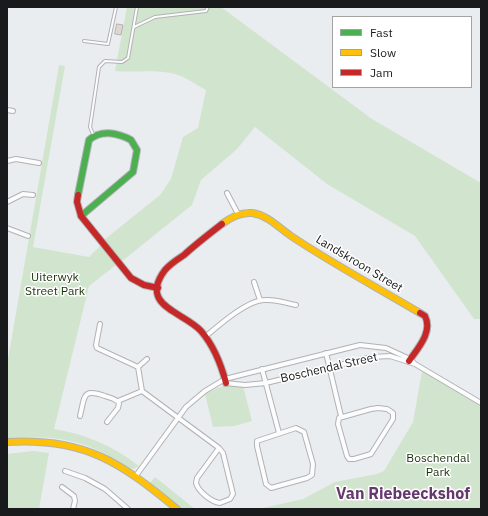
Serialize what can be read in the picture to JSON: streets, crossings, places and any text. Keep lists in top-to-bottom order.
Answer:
{
  "streets": {
    "street": ["Landskroon Street", "Boschendal Street"]
  },
  "crossings": [
    ["Landskroon Street", "Boschendal Street"]
  ],
  "districts": ["Van Riebeeckshof"],
  "parks": ["Uiterwyk Street Park", "Boschendal Park"],
  "legend": ["Fast", "Slow", "Jam"]
}
